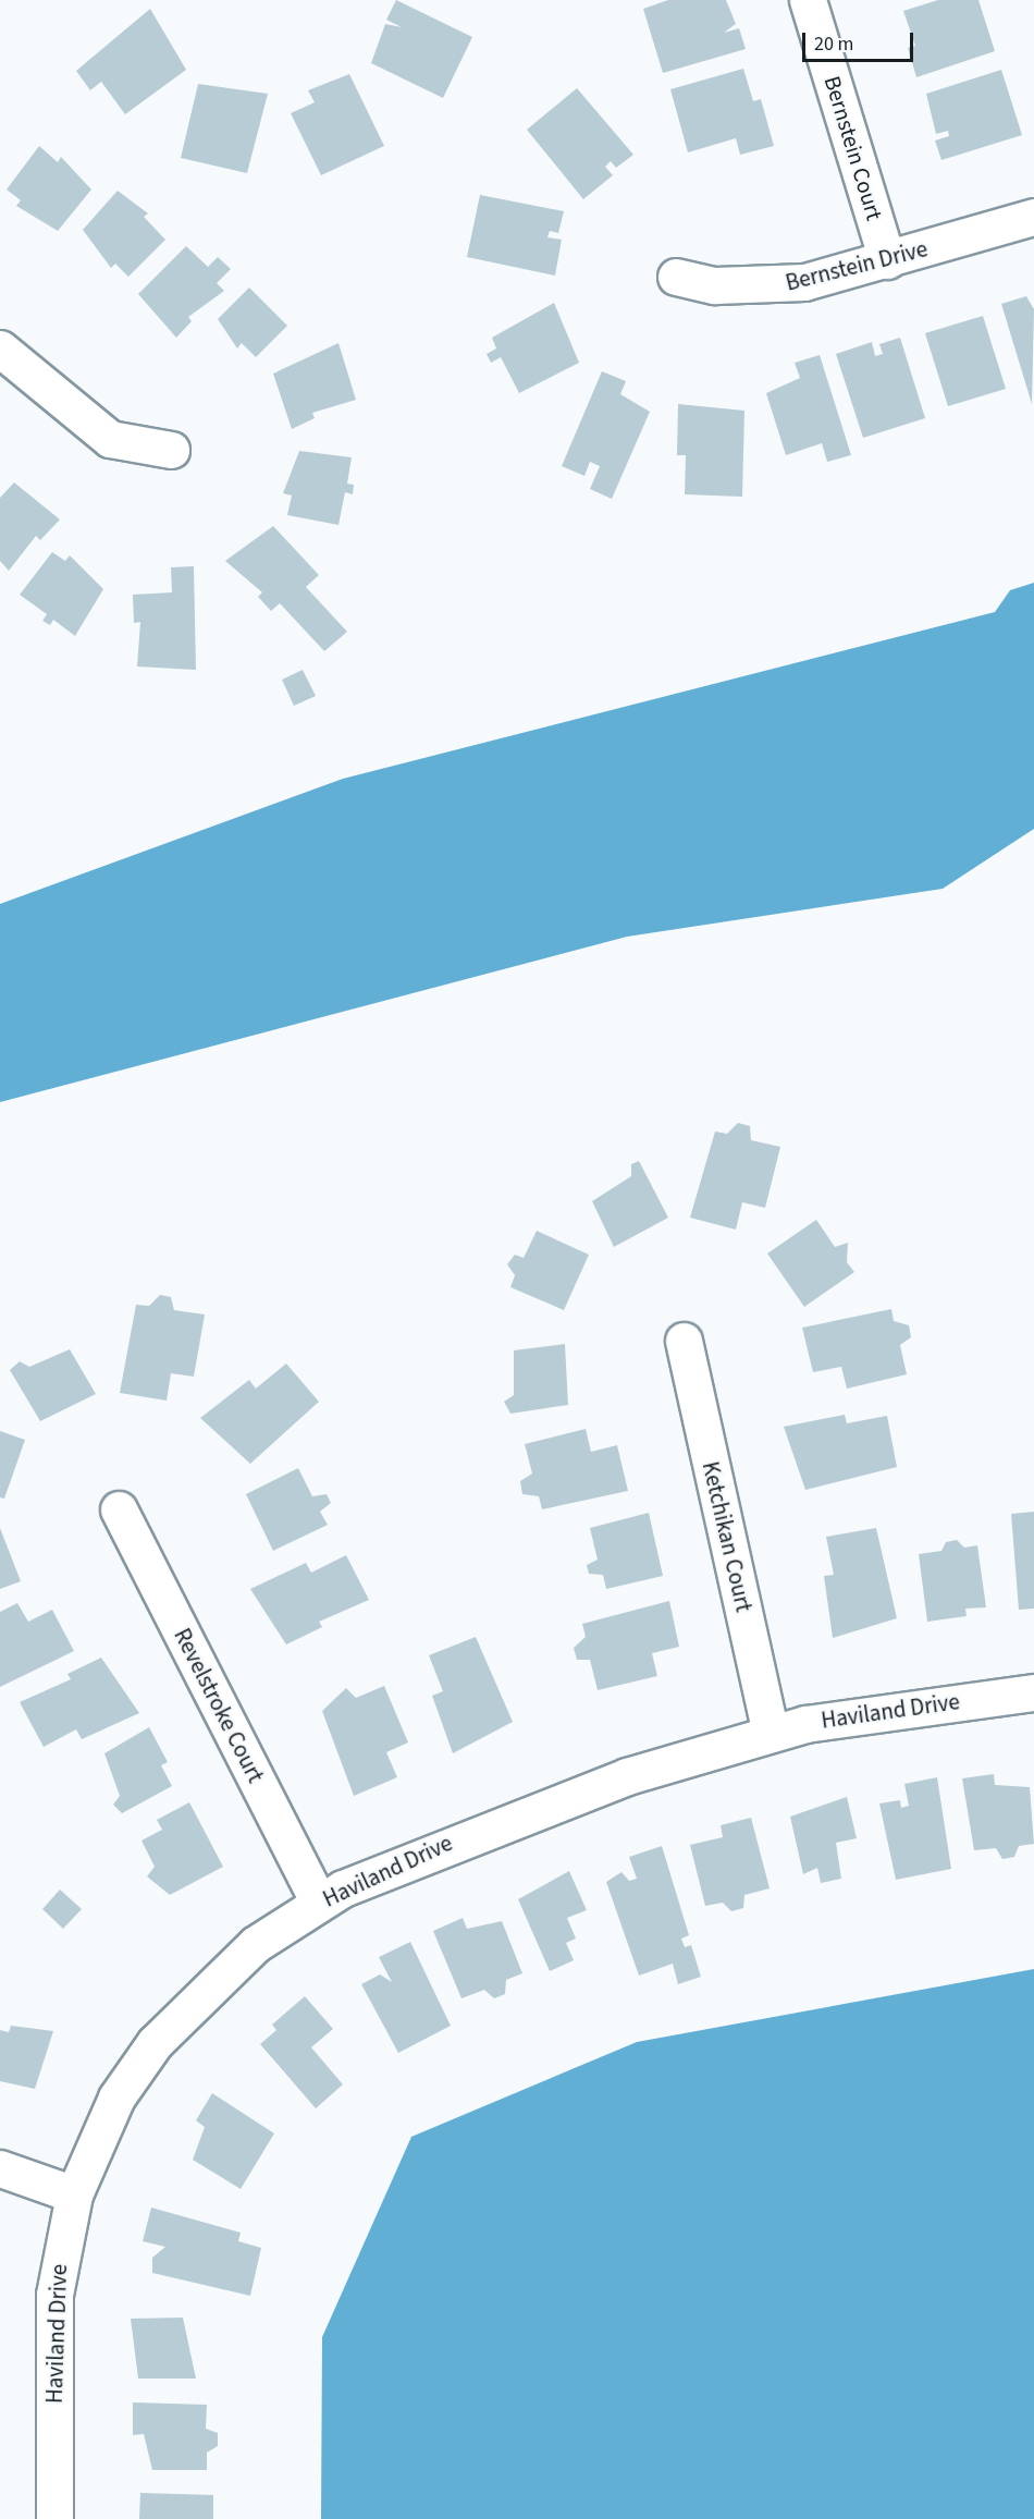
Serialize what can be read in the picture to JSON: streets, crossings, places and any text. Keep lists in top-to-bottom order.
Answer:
{
  "streets": {
    "street": [
      "Bernstein Court",
      "Bernstein Drive",
      "Ketchikan Court",
      "Revelstroke Court",
      "Haviland Drive"
    ]
  },
  "crossings": [
    ["Bernstein Court", "Bernstein Drive"],
    ["Ketchikan Court", "Haviland Drive"],
    ["Revelstroke Court", "Haviland Drive"]
  ],
  "scale_bar": "20 m"
}
